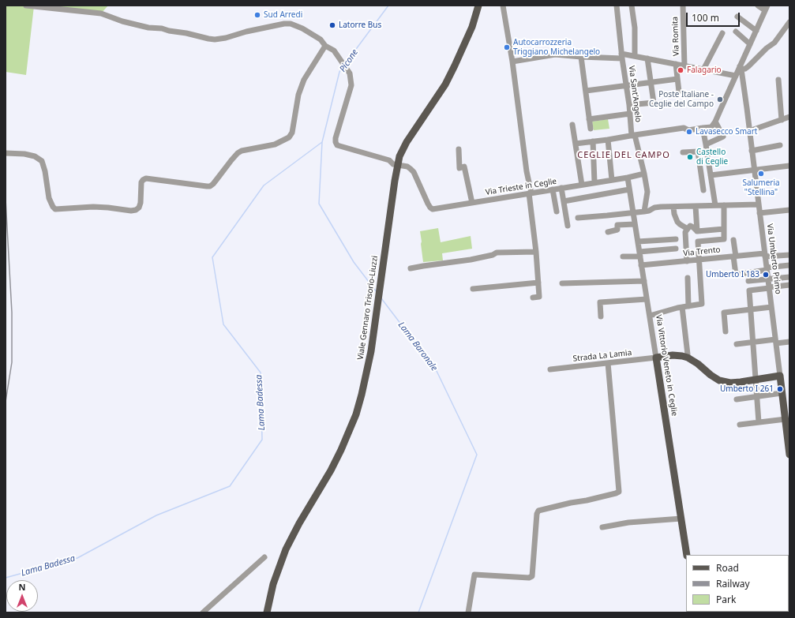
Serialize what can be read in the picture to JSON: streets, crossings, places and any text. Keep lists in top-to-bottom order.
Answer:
{
  "streets": {
    "main road": ["Via Umberto Primo", "Viale Gennaro Trisorio-Liuzzi", "Via Vittorio Veneto in Ceglie"],
    "street": [
      "Via Romita",
      "Via Sant'Angelo",
      "Via Trieste in Ceglie",
      "Via Trento",
      "Strada La Lamia"
    ]
  },
  "crossings": [
    ["Via Sant'Angelo", "Via Trieste in Ceglie"],
    ["Via Trieste in Ceglie", "Viale Gennaro Trisorio-Liuzzi"],
    ["Via Trieste in Ceglie", "Via Vittorio Veneto in Ceglie"],
    ["Via Trento", "Via Umberto Primo"],
    ["Via Trento", "Via Vittorio Veneto in Ceglie"],
    ["Strada La Lamia", "Via Vittorio Veneto in Ceglie"]
  ],
  "districts": ["CEGLIE DEL CAMPO"],
  "water": ["Picone", "Lama Baronale", "Lama Badessa"],
  "places": [
    "Sud Arredi",
    "Latorre Bus",
    "Autocarrozzeria Triggiano Michelangelo",
    "Falagario",
    "Poste Italiane - Ceglie del Campo",
    "Lavasecco Smart",
    "Castello di Ceglie",
    "Salumeria \"Stellina\"",
    "Umberto I 183",
    "Umberto I 261"
  ],
  "legend": ["Road", "Railway", "Park"],
  "scale_bar": "100 m",
  "north": "top"
}
